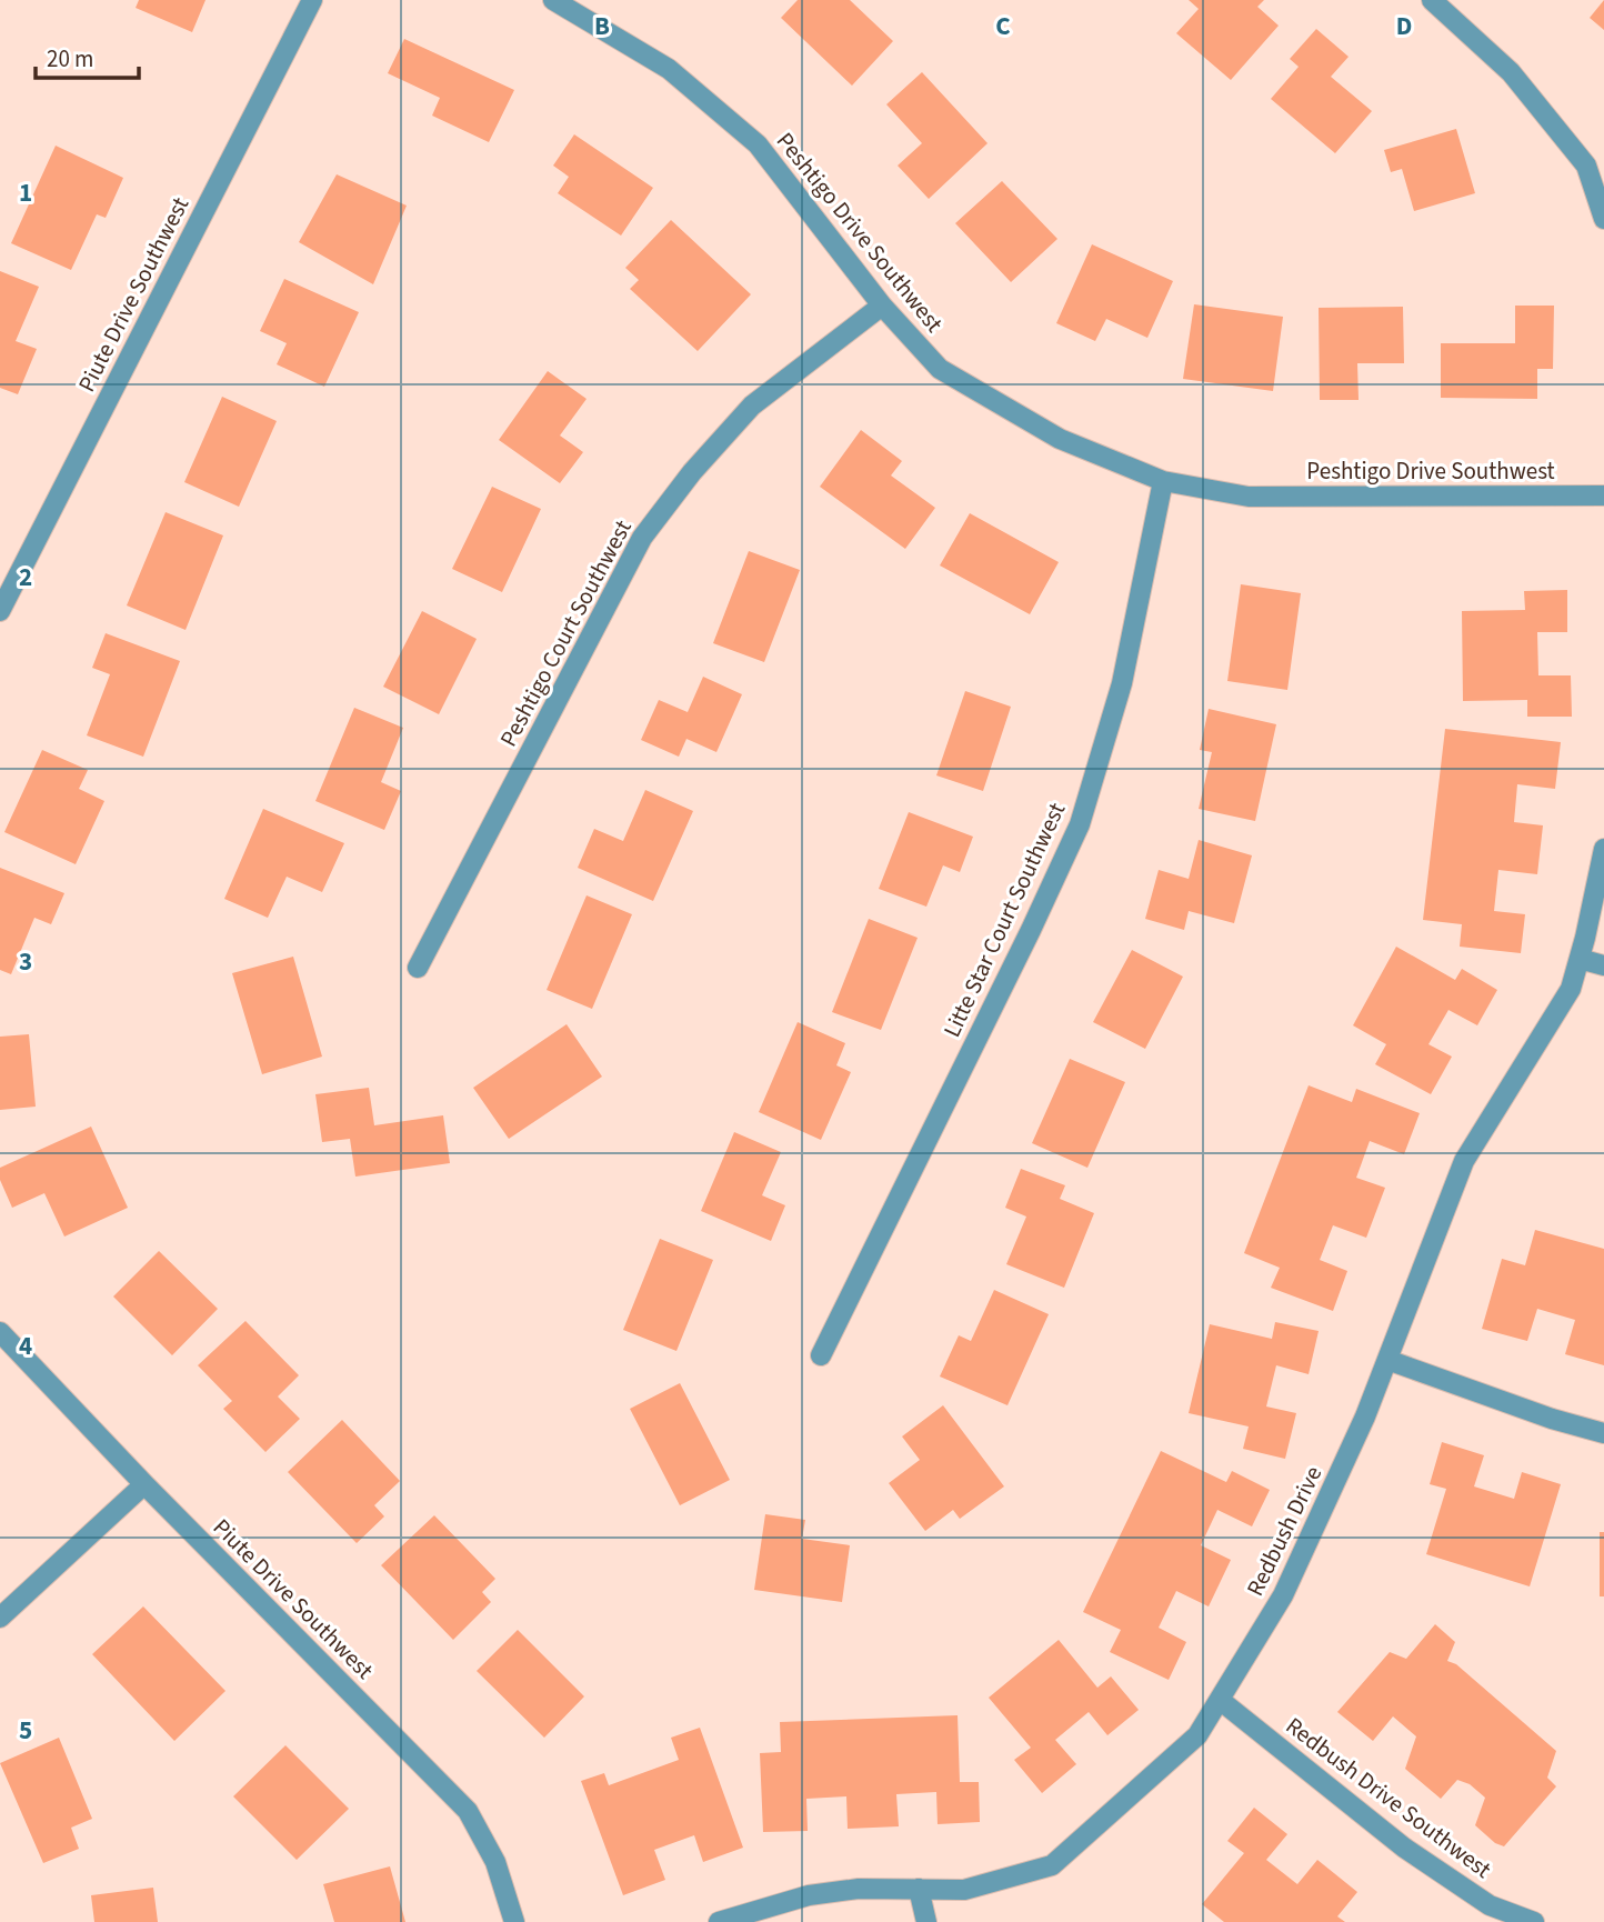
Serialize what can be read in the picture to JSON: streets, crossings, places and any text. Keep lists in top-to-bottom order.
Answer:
{
  "streets": {
    "street": [
      "Peshtigo Drive Southwest",
      "Piute Drive Southwest",
      "Peshtigo Court Southwest",
      "Litte Star Court Southwest",
      "Redbush Drive",
      "Redbush Drive Southwest"
    ]
  },
  "crossings": [
    ["Peshtigo Drive Southwest", "Peshtigo Court Southwest"],
    ["Peshtigo Drive Southwest", "Litte Star Court Southwest"],
    ["Redbush Drive", "Redbush Drive Southwest"]
  ],
  "scale_bar": "20 m",
  "grid": {
    "columns": ["B", "C", "D"],
    "rows": [
      "1",
      "2",
      "3",
      "4",
      "5"
    ]
  }
}
